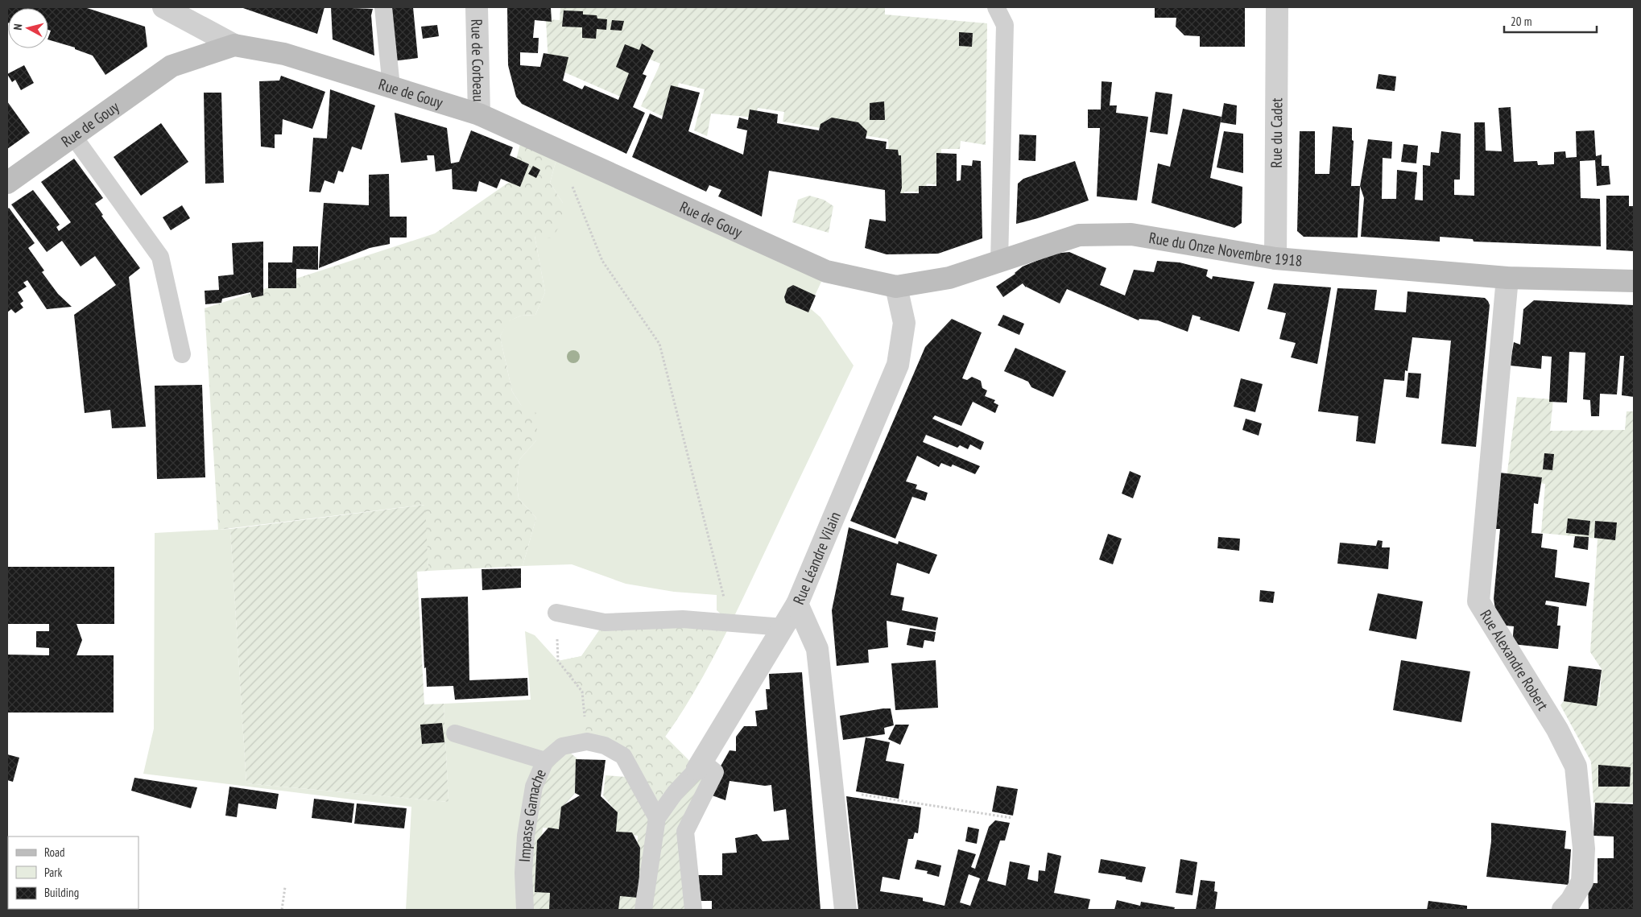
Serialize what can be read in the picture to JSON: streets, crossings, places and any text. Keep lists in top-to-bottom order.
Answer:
{
  "streets": {
    "street": [
      "Rue de Corbeau",
      "Rue de Gouy",
      "Rue du Cadet",
      "Rue du Onze Novembre 1918",
      "Rue Léandre Vilain",
      "Rue Alexandre Robert"
    ],
    "lane": ["Impasse Gamache"]
  },
  "crossings": [
    ["Rue de Corbeau", "Rue de Gouy"],
    ["Rue de Gouy", "Rue du Onze Novembre 1918"],
    ["Rue du Cadet", "Rue du Onze Novembre 1918"],
    ["Rue du Onze Novembre 1918", "Rue Léandre Vilain"],
    ["Rue du Onze Novembre 1918", "Rue Alexandre Robert"]
  ],
  "legend": ["Road", "Park", "Building"],
  "scale_bar": "20 m",
  "north": "left"
}
